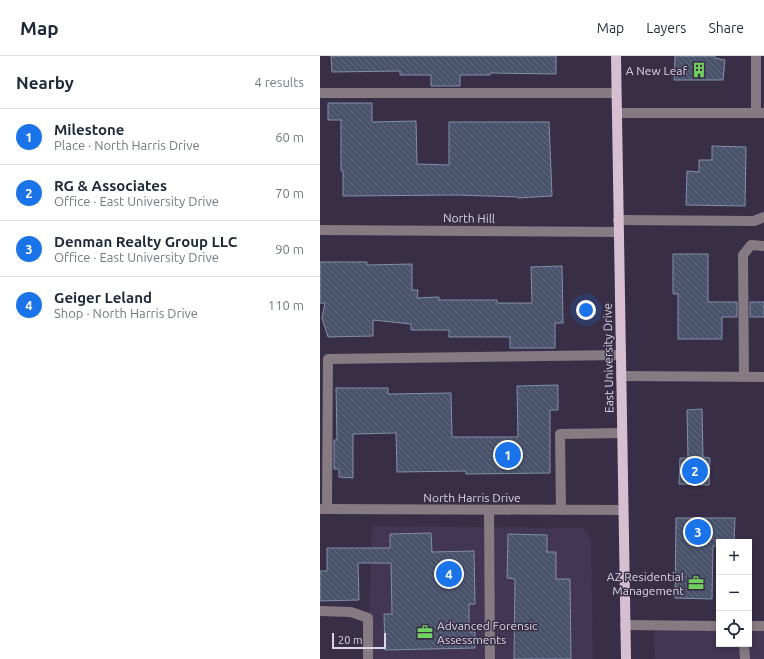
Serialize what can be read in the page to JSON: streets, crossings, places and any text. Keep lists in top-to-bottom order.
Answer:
{
  "streets": {
    "main road": ["East University Drive"],
    "street": ["North Hill", "North Harris Drive"]
  },
  "crossings": [
    ["North Hill", "East University Drive"],
    ["East University Drive", "North Harris Drive"]
  ],
  "places": {
    "building": ["A New Leaf"],
    "office": ["AZ Residential Management", "Advanced Forensic Assessments"]
  },
  "scale_bar": "20 m",
  "page": {
    "header": "Map",
    "nav": ["Map", "Layers", "Share"],
    "heading": ["Nearby", "4 results"],
    "list": [
      {
        "mark": "1",
        "name": "Milestone",
        "note": "Place · North Harris Drive",
        "value": "60 m"
      },
      {
        "mark": "2",
        "name": "RG & Associates",
        "note": "Office · East University Drive",
        "value": "70 m"
      },
      {
        "mark": "3",
        "name": "Denman Realty Group LLC",
        "note": "Office · East University Drive",
        "value": "90 m"
      },
      {
        "mark": "4",
        "name": "Geiger Leland",
        "note": "Shop · North Harris Drive",
        "value": "110 m"
      }
    ],
    "pins": [
      "1",
      "2",
      "3",
      "4"
    ],
    "map_buttons": ["+", "−"],
    "scale": "20 m"
  }
}
